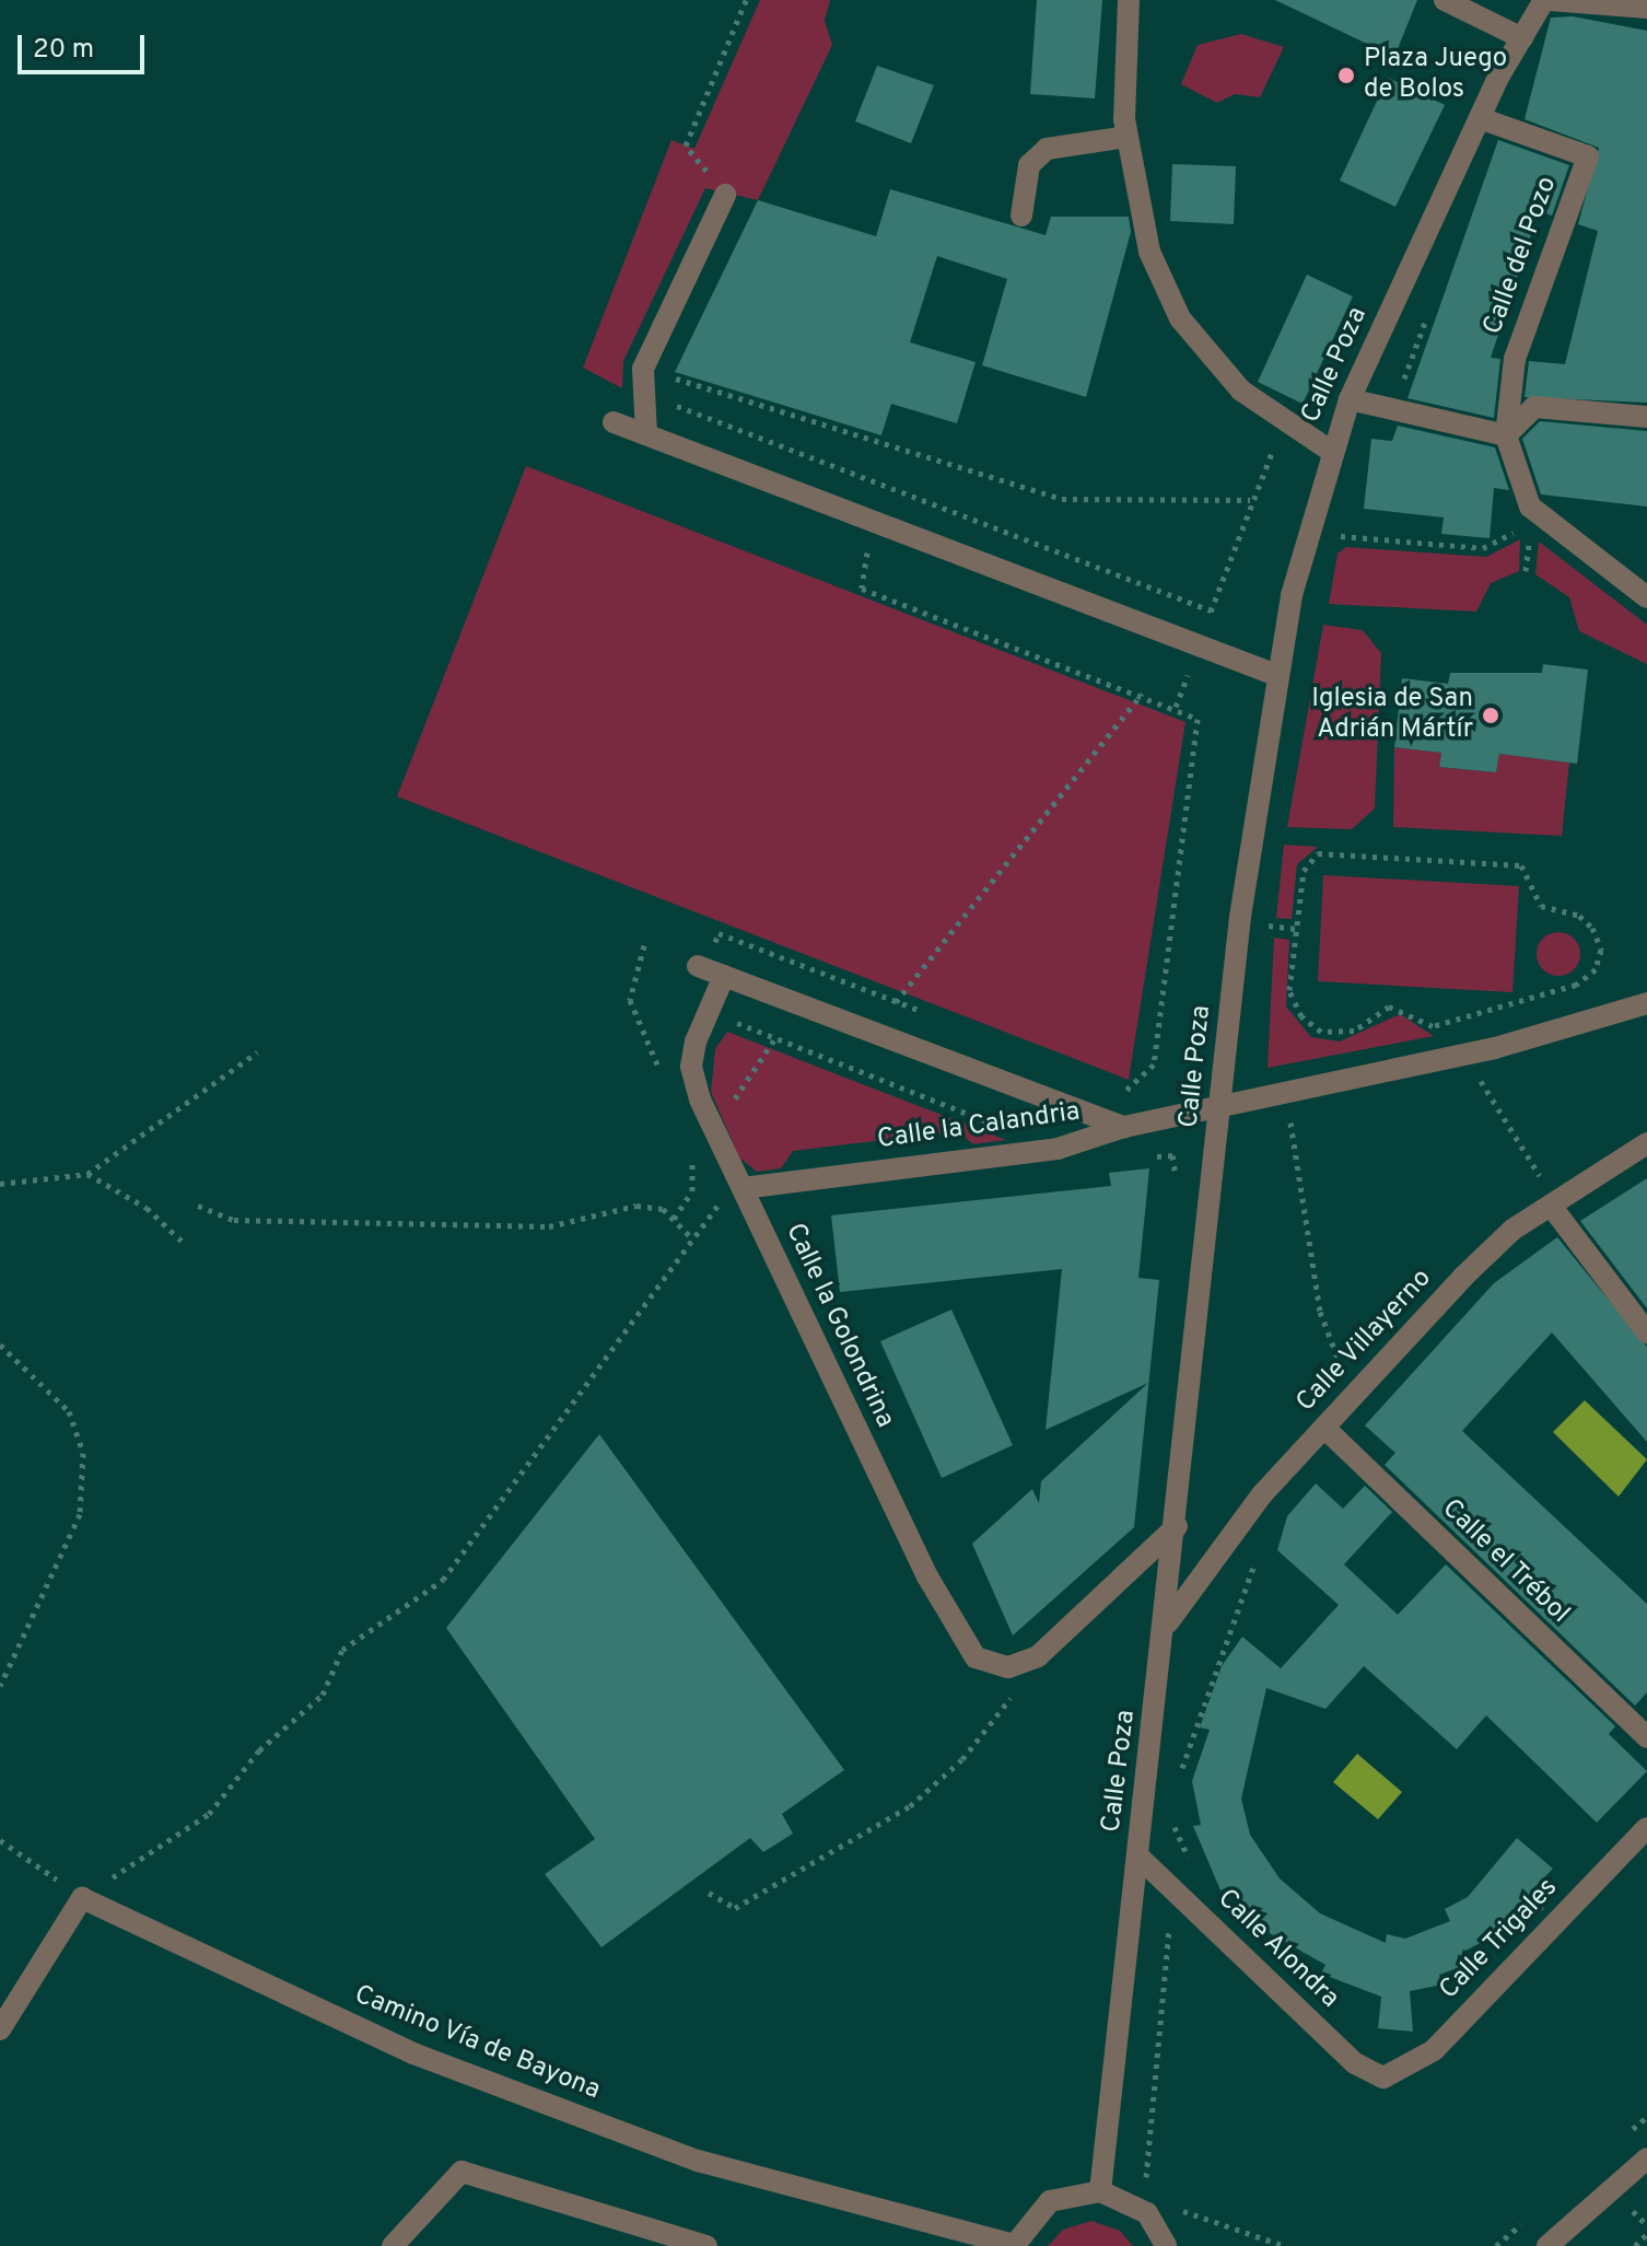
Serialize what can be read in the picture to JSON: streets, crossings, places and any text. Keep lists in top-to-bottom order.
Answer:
{
  "streets": {
    "street": [
      "Calle del Pozo",
      "Calle Poza",
      "Calle la Calandria",
      "Calle la Golondrina",
      "Calle Villayerno",
      "Calle el Trébol",
      "Calle Trigales",
      "Calle Alondra",
      "Camino Vía de Bayona"
    ]
  },
  "crossings": [
    ["Calle del Pozo", "Calle Poza"],
    ["Calle Poza", "Calle la Calandria"],
    ["Calle Poza", "Calle Villayerno"],
    ["Calle Poza", "Calle Alondra"],
    ["Calle la Calandria", "Calle la Golondrina"],
    ["Calle Villayerno", "Calle el Trébol"],
    ["Calle Trigales", "Calle Alondra"]
  ],
  "places": ["Plaza Juego de Bolos", "Iglesia de San Adrián Mártír"],
  "scale_bar": "20 m"
}
